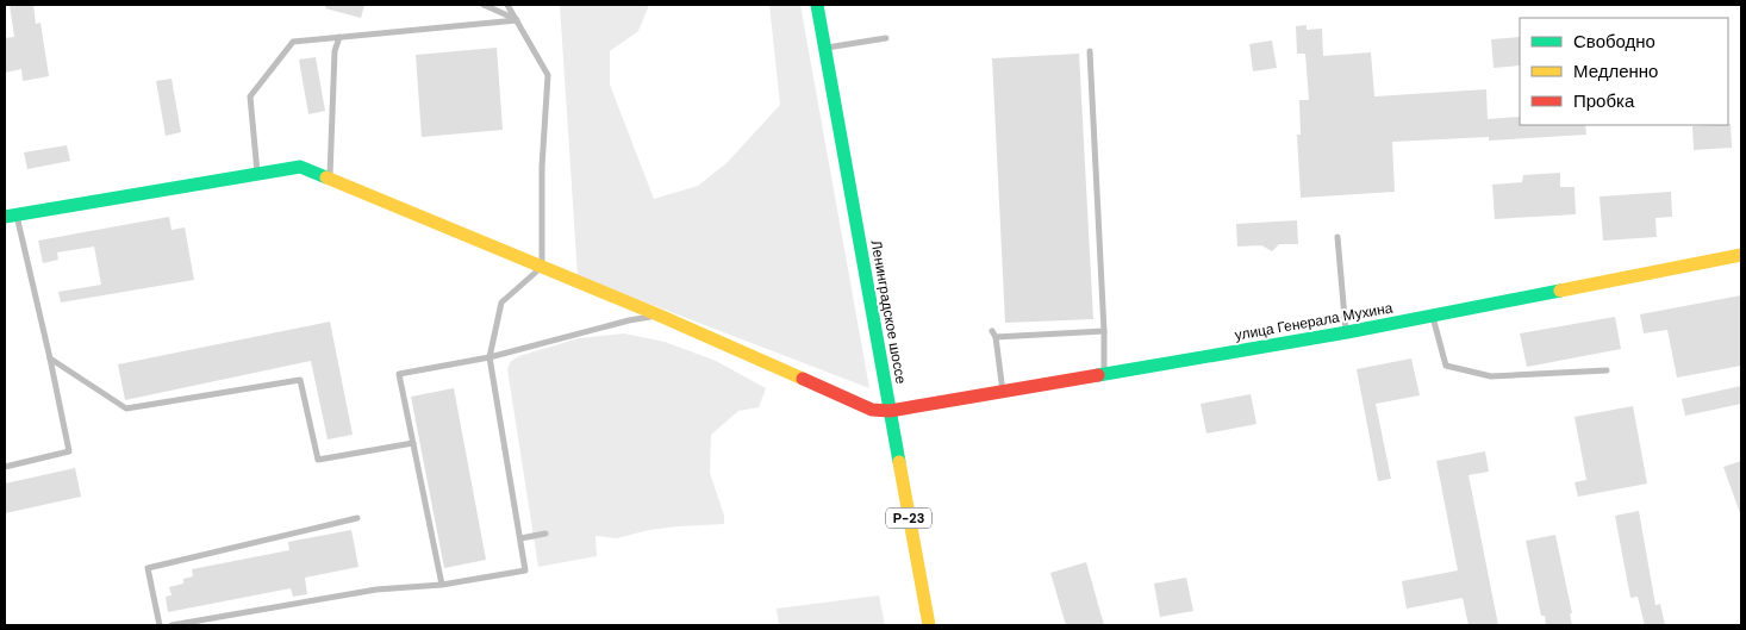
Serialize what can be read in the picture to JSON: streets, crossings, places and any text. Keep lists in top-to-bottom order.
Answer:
{
  "streets": {
    "street": ["Ленинградское шоссе", "улица Генерала Мухина", "Р-23"]
  },
  "crossings": [
    ["Ленинградское шоссе", "улица Генерала Мухина"]
  ],
  "legend": ["Свободно", "Медленно", "Пробка"]
}
